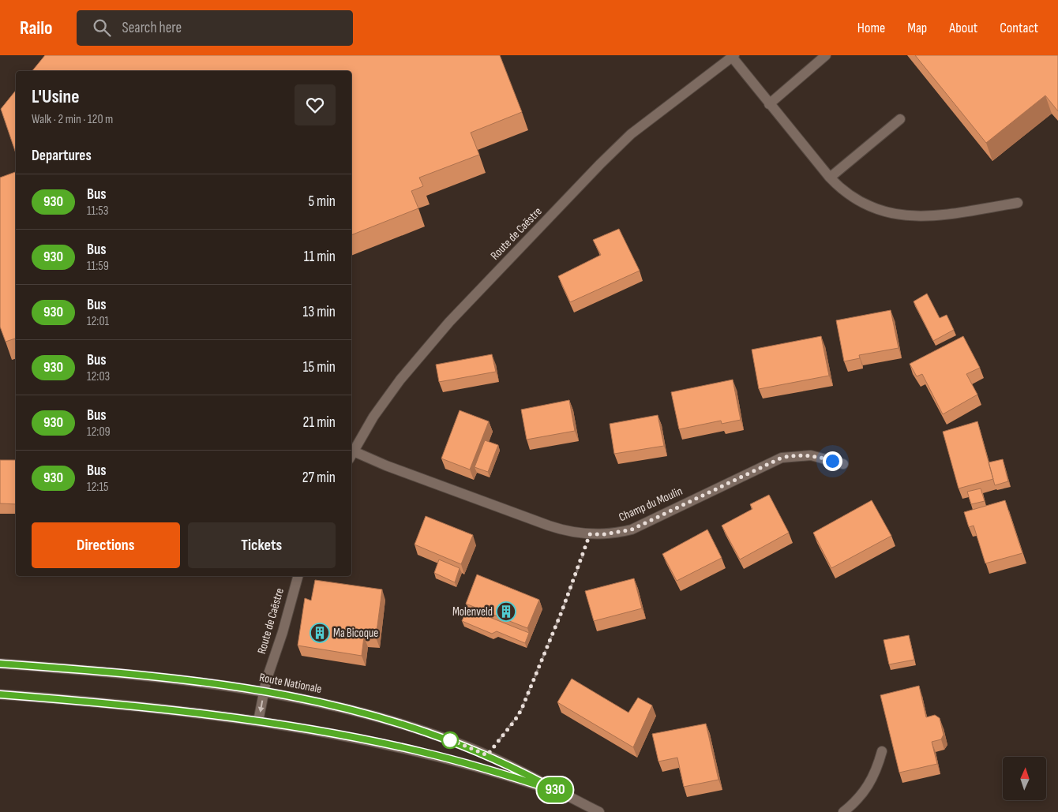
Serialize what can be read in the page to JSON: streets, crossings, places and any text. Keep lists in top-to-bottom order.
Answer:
{
  "streets": {
    "street": ["Route de Caëstre", "Champ du Moulin", "Route Nationale"]
  },
  "crossings": [
    ["Route de Caëstre", "Champ du Moulin"],
    ["Route de Caëstre", "Route Nationale"]
  ],
  "places": {
    "building": ["Molenveld", "Ma Bicoque"]
  },
  "lines": ["bus line 930"],
  "north": "top",
  "page": {
    "header": "Railo",
    "search": "Search here",
    "nav": [
      "Home",
      "Map",
      "About",
      "Contact"
    ],
    "on_map": "930",
    "heading": [
      ["L'Usine", "Walk · 2 min · 120 m"],
      "Departures"
    ],
    "list": [
      {
        "mark": "930",
        "name": "Bus",
        "note": "11:53",
        "value": "5 min"
      },
      {
        "mark": "930",
        "name": "Bus",
        "note": "11:59",
        "value": "11 min"
      },
      {
        "mark": "930",
        "name": "Bus",
        "note": "12:01",
        "value": "13 min"
      },
      {
        "mark": "930",
        "name": "Bus",
        "note": "12:03",
        "value": "15 min"
      },
      {
        "mark": "930",
        "name": "Bus",
        "note": "12:09",
        "value": "21 min"
      },
      {
        "mark": "930",
        "name": "Bus",
        "note": "12:15",
        "value": "27 min"
      }
    ],
    "buttons": ["Directions", "Tickets"]
  }
}
